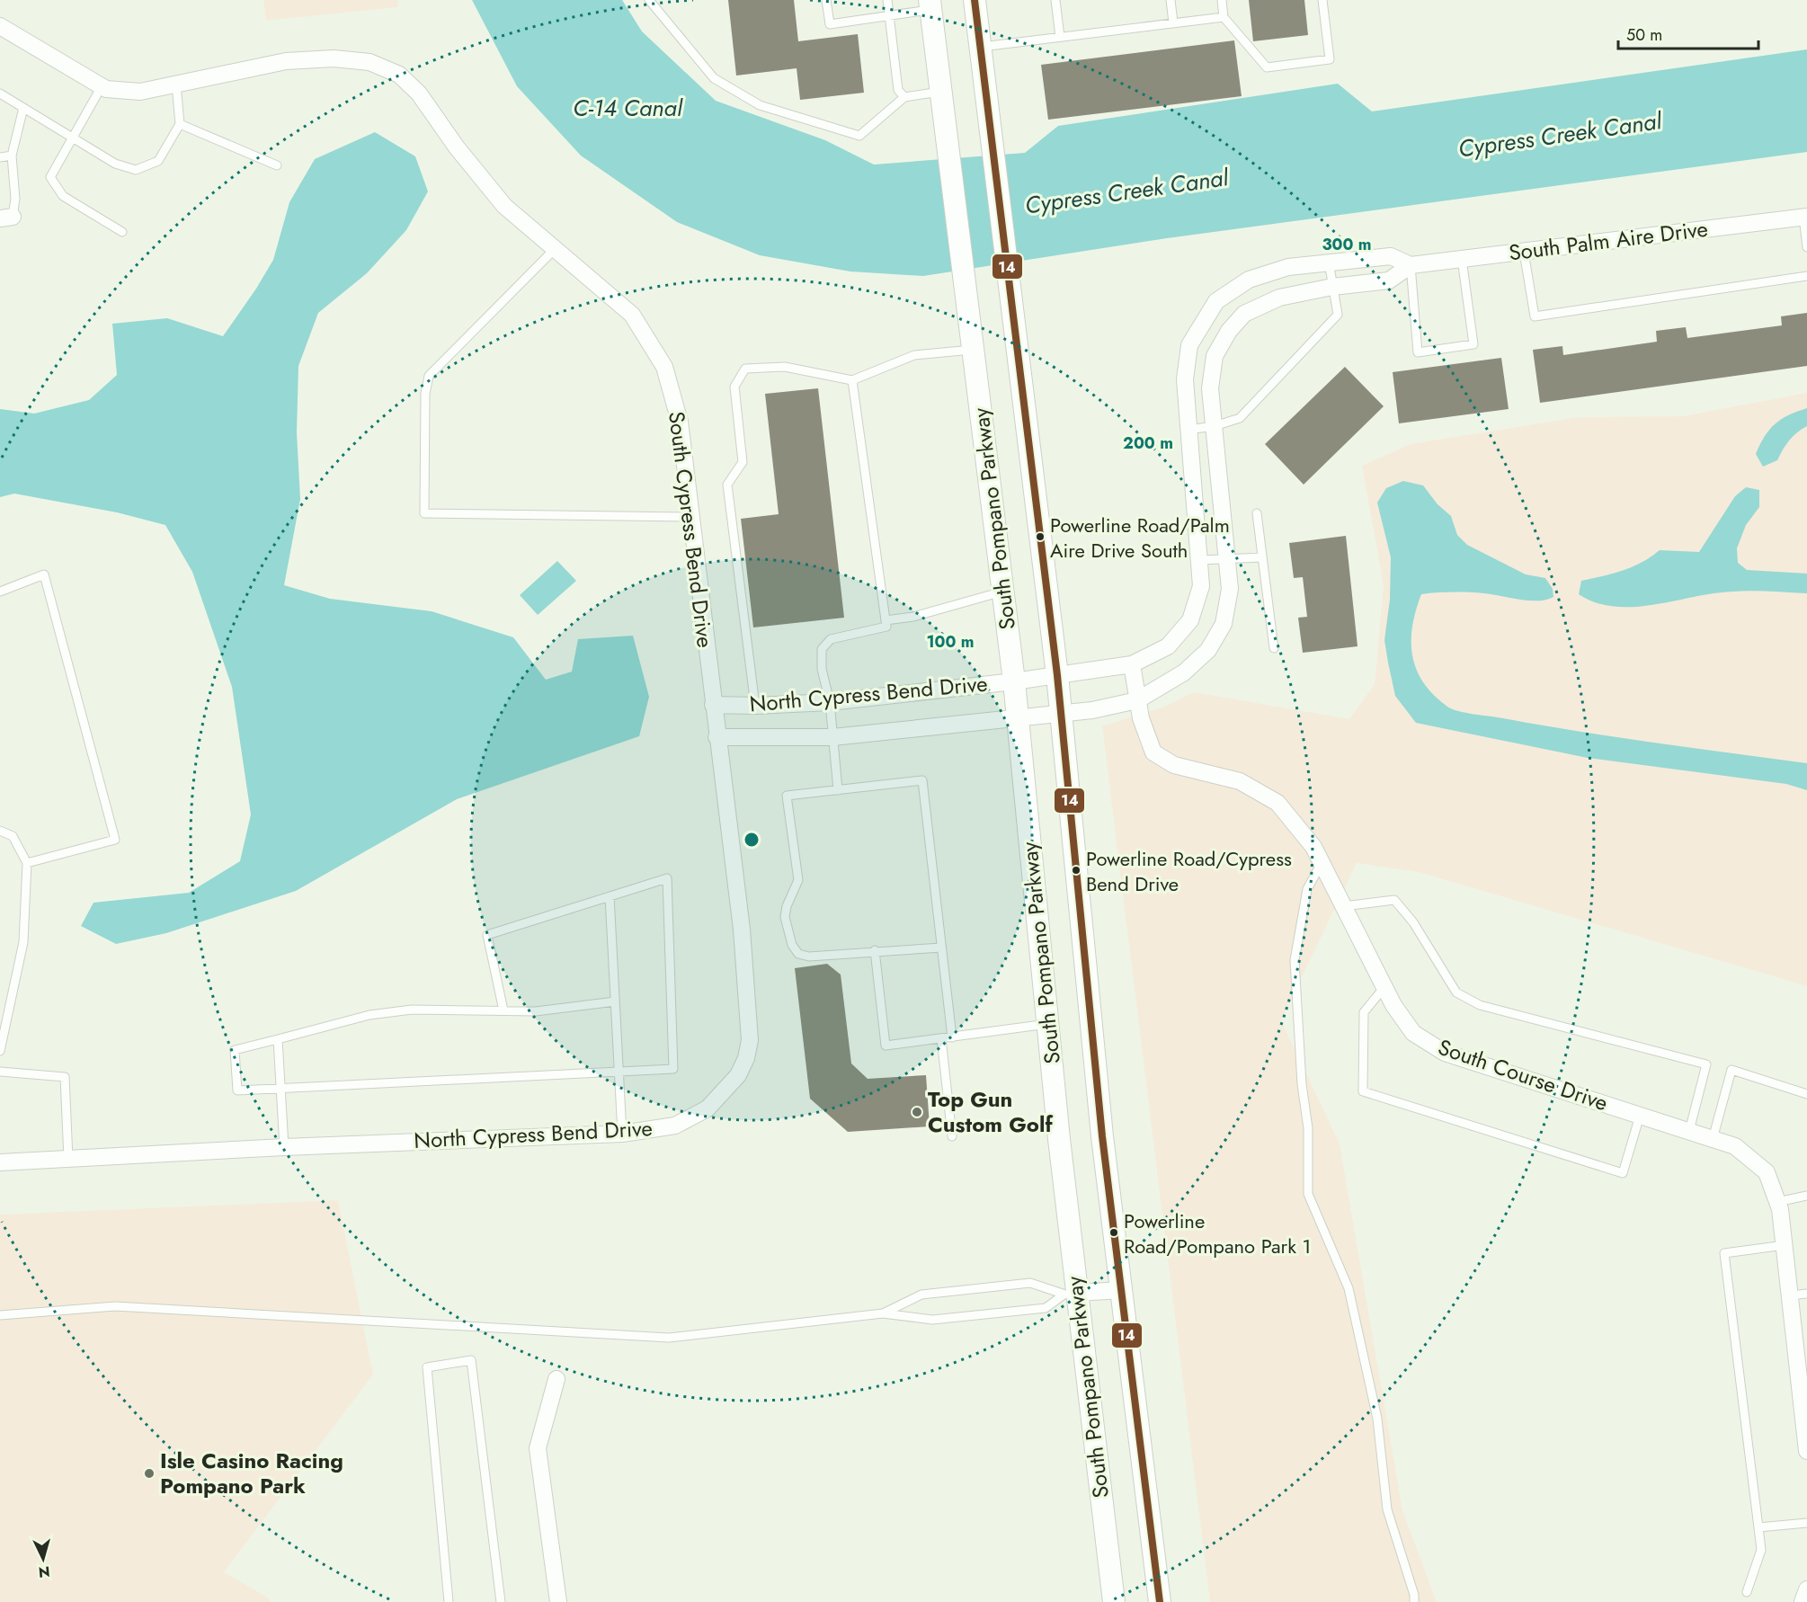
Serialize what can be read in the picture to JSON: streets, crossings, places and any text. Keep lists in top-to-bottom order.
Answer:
{
  "streets": {
    "main road": ["South Pompano Parkway"],
    "street": [
      "South Palm Aire Drive",
      "South Cypress Bend Drive",
      "North Cypress Bend Drive",
      "South Course Drive"
    ]
  },
  "crossings": [
    ["South Palm Aire Drive", "South Pompano Parkway"],
    ["South Palm Aire Drive", "North Cypress Bend Drive"],
    ["South Palm Aire Drive", "South Course Drive"],
    ["South Pompano Parkway", "North Cypress Bend Drive"],
    ["South Cypress Bend Drive", "North Cypress Bend Drive"]
  ],
  "water": ["C-14 Canal", "Cypress Creek Canal"],
  "places": [
    "Powerline Road/Palm Aire Drive South",
    "Powerline Road/Cypress Bend Drive",
    "Top Gun Custom Golf",
    "Powerline Road/Pompano Park 1",
    "Isle Casino Racing Pompano Park"
  ],
  "lines": ["transit line 14"],
  "scale_bar": "50 m",
  "north": "bottom",
  "rings": ["300 m", "200 m", "100 m"]
}
